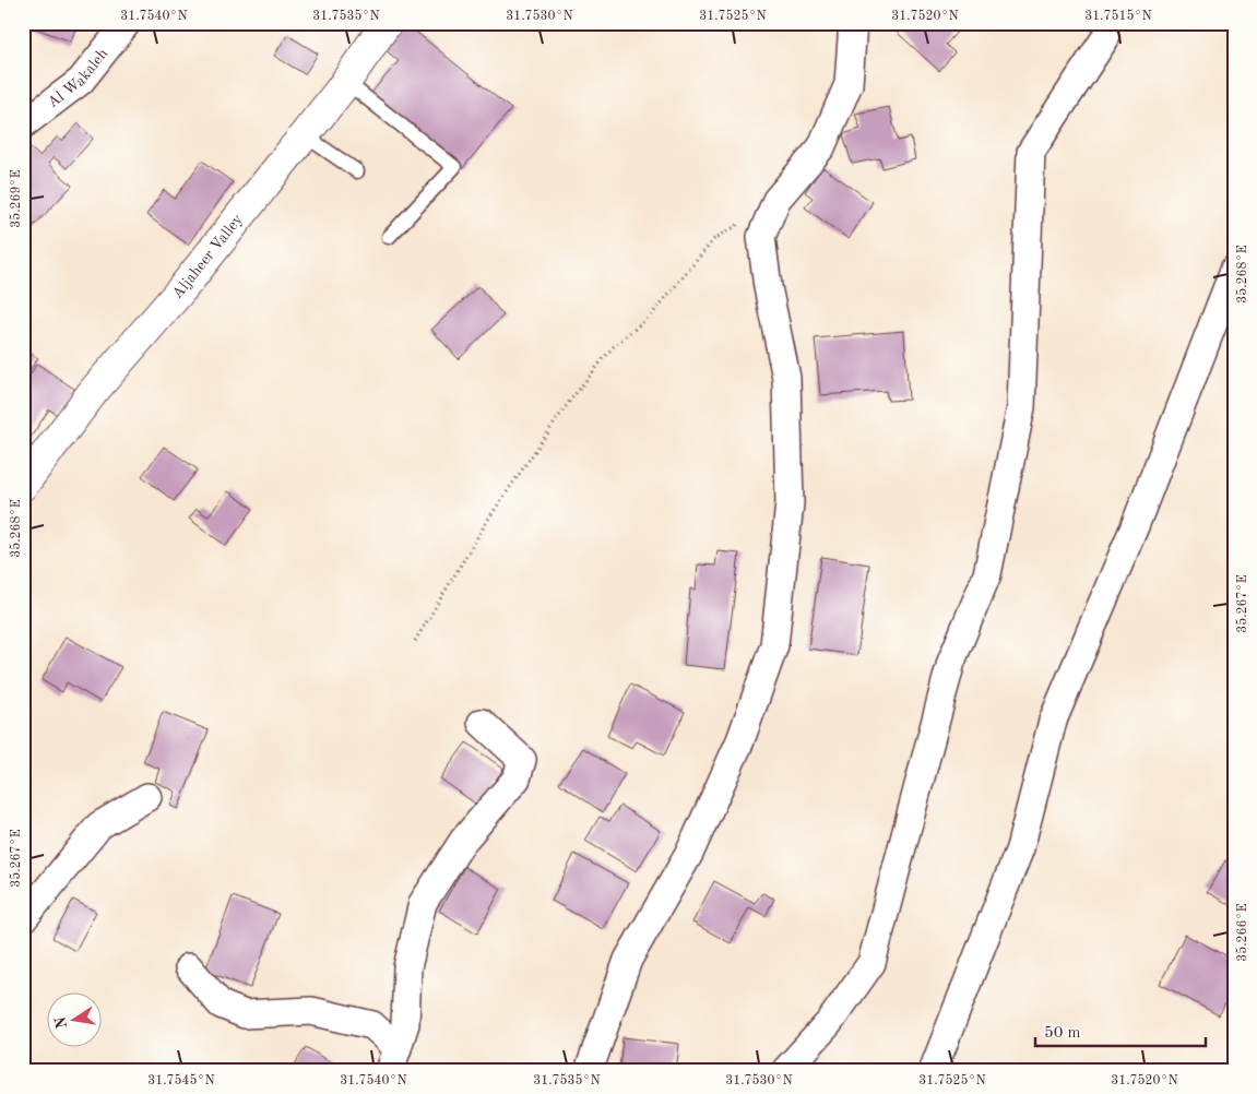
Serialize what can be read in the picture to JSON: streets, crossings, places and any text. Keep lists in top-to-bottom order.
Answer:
{
  "streets": {
    "street": ["Al Wakaleh", "Aljaheer Valley"]
  },
  "scale_bar": "50 m",
  "north": "left",
  "coordinates": [
    "31.7540°N",
    "31.7535°N",
    "31.7530°N",
    "31.7525°N",
    "31.7520°N",
    "31.7515°N",
    "35.269°E",
    "35.268°E",
    "35.267°E",
    "35.266°E",
    "31.7545°N"
  ]
}
